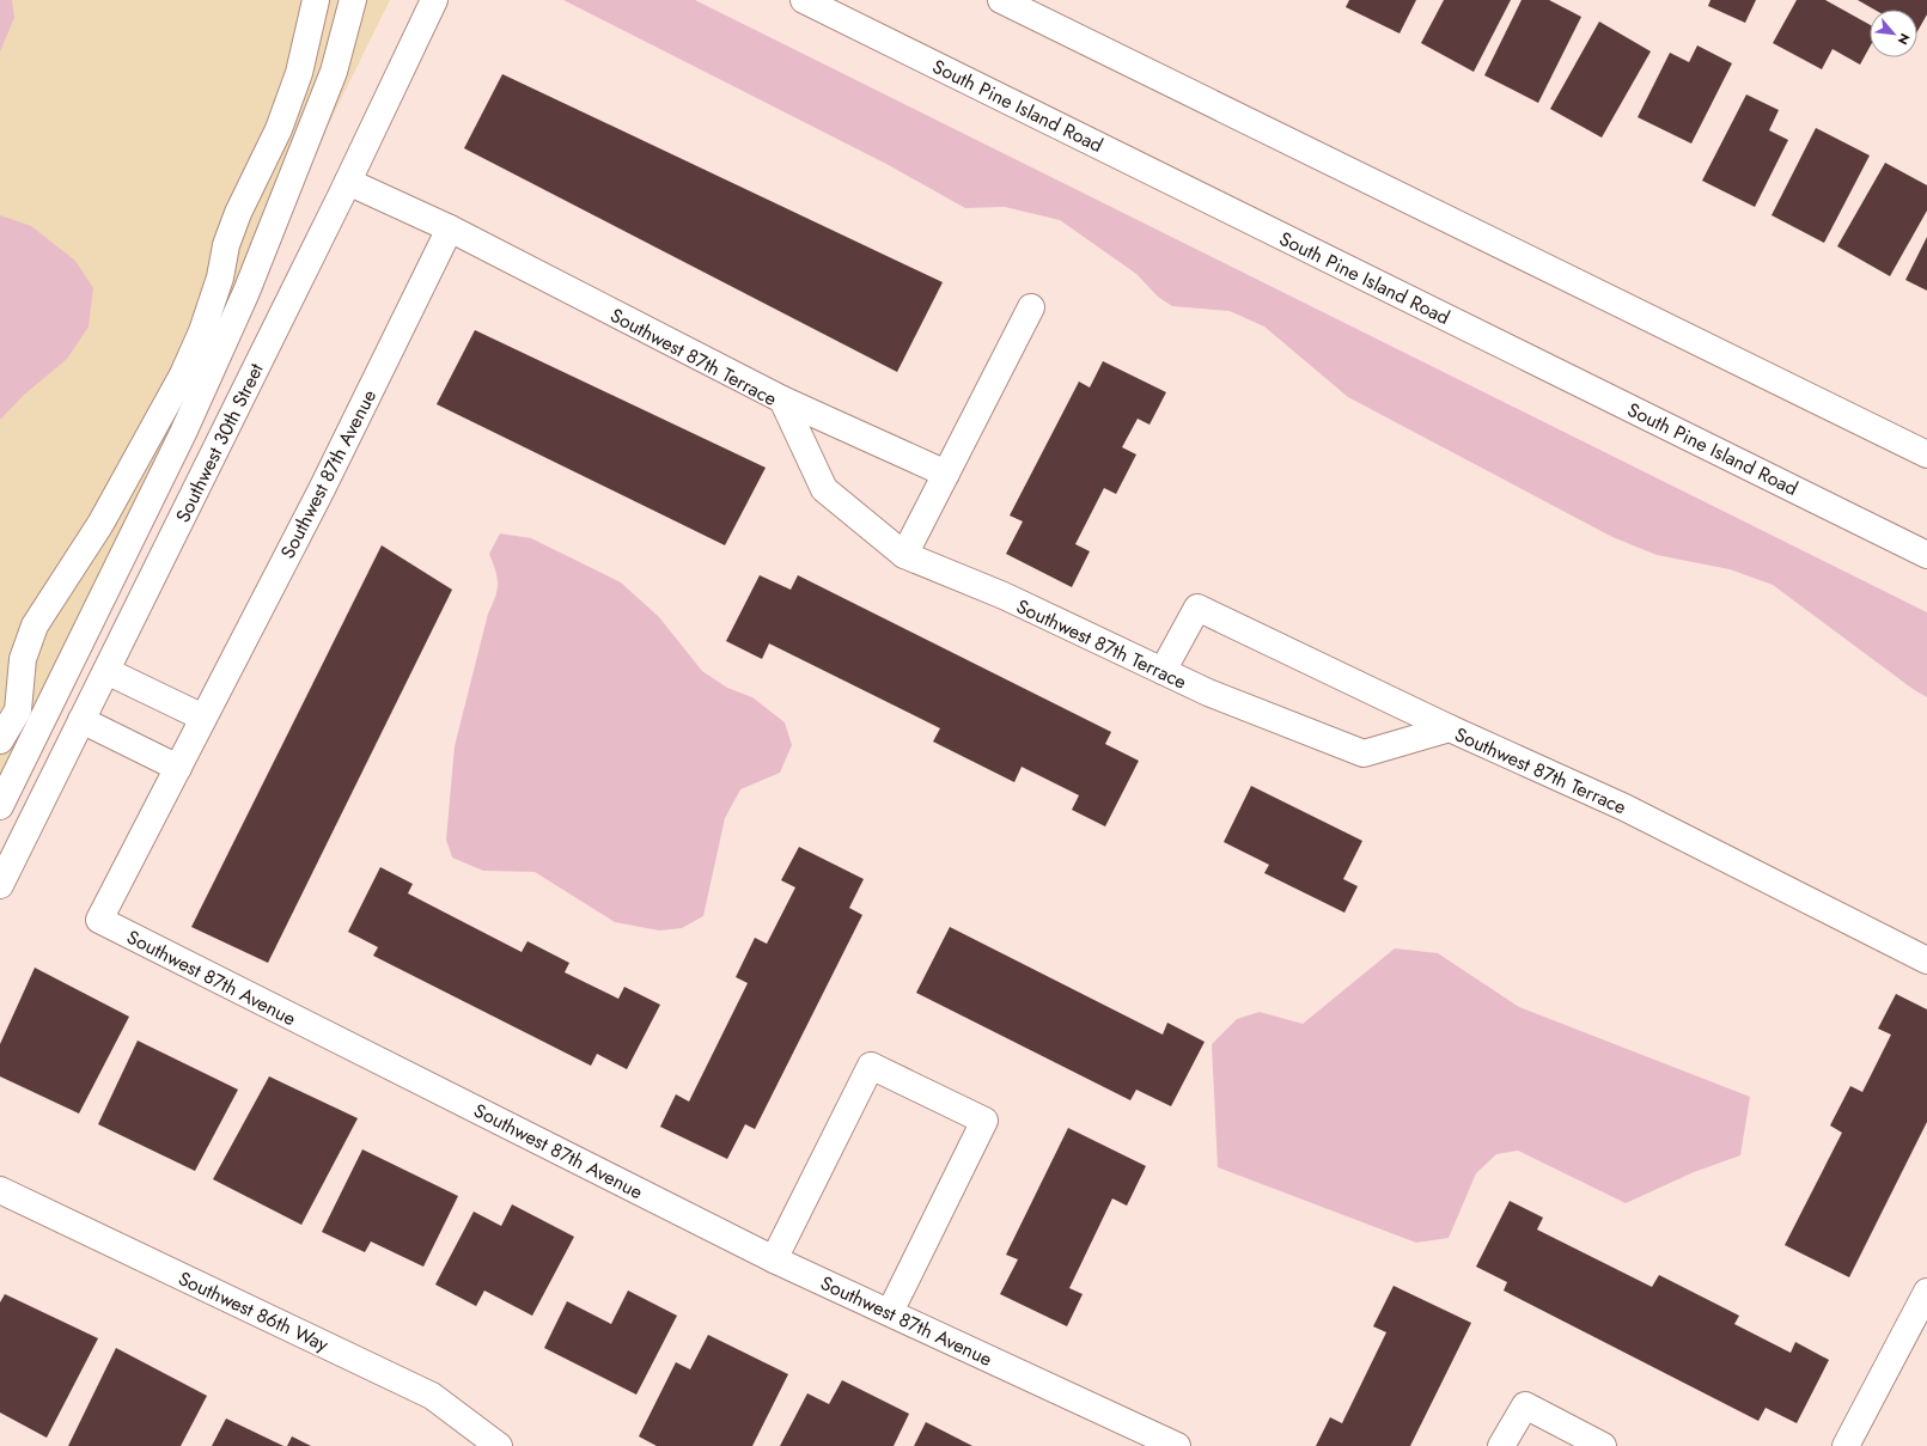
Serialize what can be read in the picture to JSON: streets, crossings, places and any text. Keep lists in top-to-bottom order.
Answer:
{
  "streets": {
    "street": [
      "South Pine Island Road",
      "Southwest 87th Terrace",
      "Southwest 30th Street",
      "Southwest 87th Avenue",
      "Southwest 86th Way"
    ]
  },
  "crossings": [
    ["Southwest 87th Terrace", "Southwest 30th Street"],
    ["Southwest 87th Terrace", "Southwest 87th Avenue"]
  ],
  "north": "bottom right"
}
